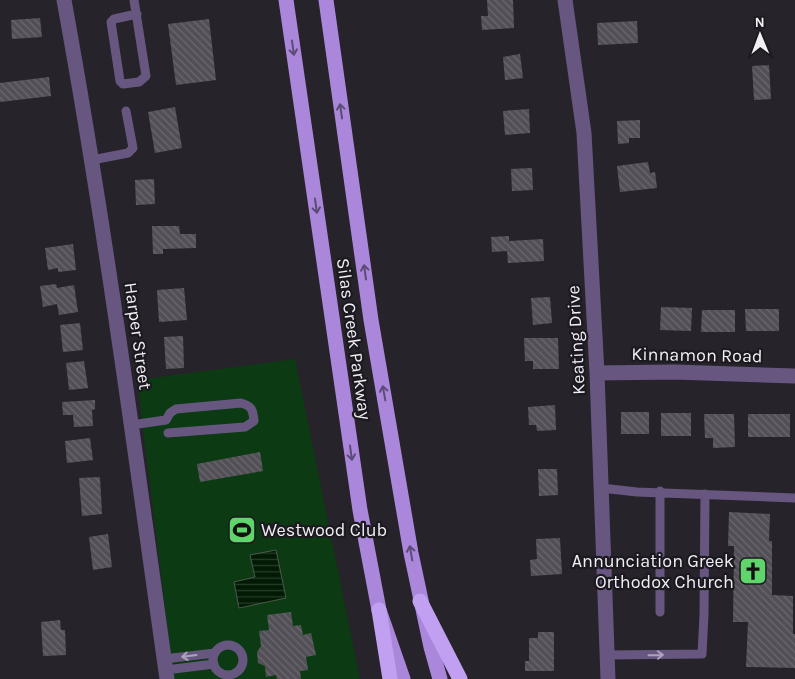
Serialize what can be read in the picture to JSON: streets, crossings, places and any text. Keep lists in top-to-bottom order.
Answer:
{
  "streets": {
    "main road": ["Silas Creek Parkway"],
    "street": ["Harper Street", "Keating Drive", "Kinnamon Road"]
  },
  "crossings": [
    ["Keating Drive", "Kinnamon Road"]
  ],
  "places": {
    "sports": ["Westwood Club"],
    "church": ["Annunciation Greek Orthodox Church"]
  },
  "north": "top"
}
